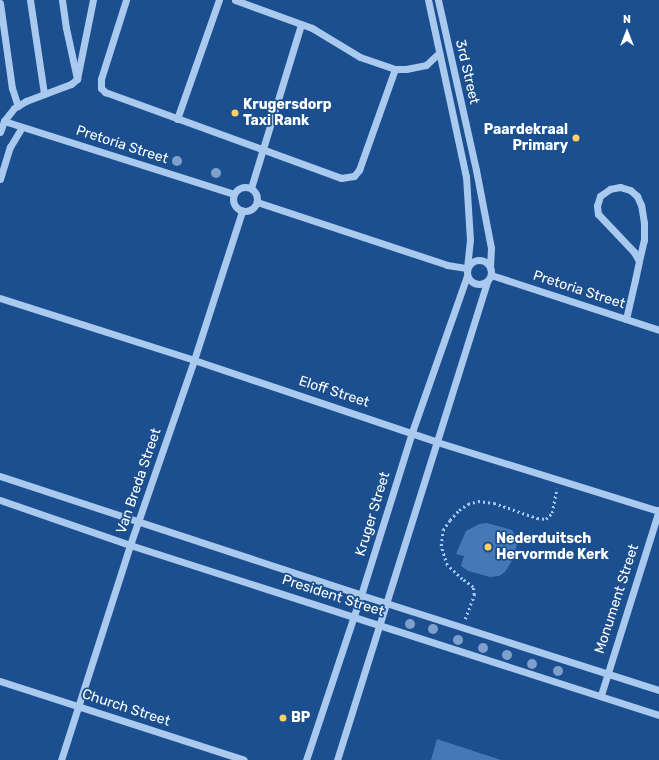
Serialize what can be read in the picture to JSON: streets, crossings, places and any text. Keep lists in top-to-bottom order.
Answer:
{
  "streets": {
    "street": [
      "3rd Street",
      "Pretoria Street",
      "Eloff Street",
      "Van Breda Street",
      "Kruger Street",
      "President Street",
      "Monument Street",
      "Church Street"
    ]
  },
  "crossings": [
    ["3rd Street", "Pretoria Street"],
    ["3rd Street", "Kruger Street"],
    ["Pretoria Street", "Van Breda Street"],
    ["Pretoria Street", "Kruger Street"],
    ["Eloff Street", "Van Breda Street"],
    ["Eloff Street", "Kruger Street"],
    ["Eloff Street", "Monument Street"],
    ["Van Breda Street", "President Street"],
    ["Van Breda Street", "Church Street"],
    ["Kruger Street", "President Street"],
    ["President Street", "Monument Street"]
  ],
  "places": [
    "Krugersdorp Taxi Rank",
    "Paardekraal Primary",
    "Nederduitsch Hervormde Kerk",
    "BP"
  ],
  "north": "top"
}
